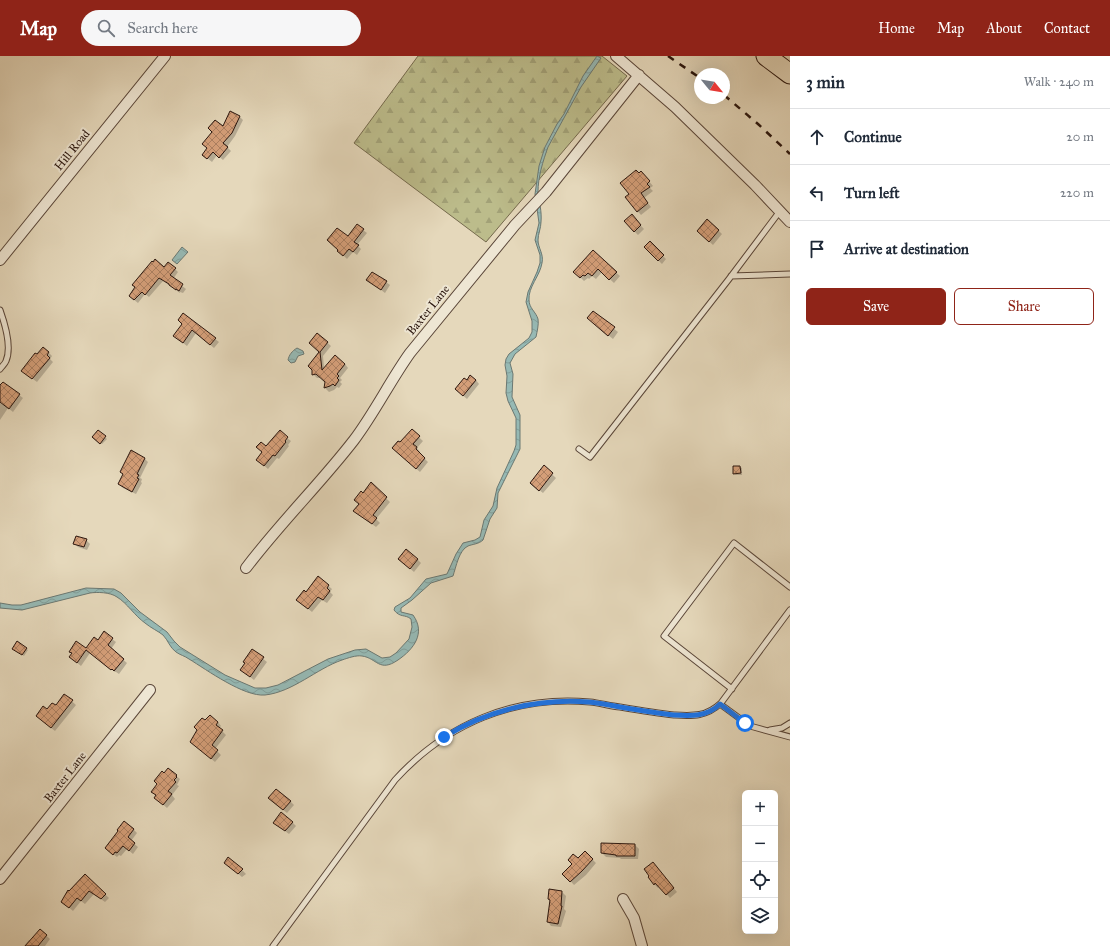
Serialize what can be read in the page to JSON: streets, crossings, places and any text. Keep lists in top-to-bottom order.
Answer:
{
  "streets": {
    "street": ["Hill Road", "Baxter Lane"]
  },
  "north": "bottom right",
  "page": {
    "header": "Map",
    "search": "Search here",
    "nav": [
      "Home",
      "Map",
      "About",
      "Contact"
    ],
    "heading": ["3 min", "Walk · 240 m"],
    "list": [
      ["Continue", "20 m"],
      ["Turn left", "220 m"],
      "Arrive at destination"
    ],
    "buttons": ["Save", "Share"],
    "map_buttons": ["+", "−"]
  }
}
